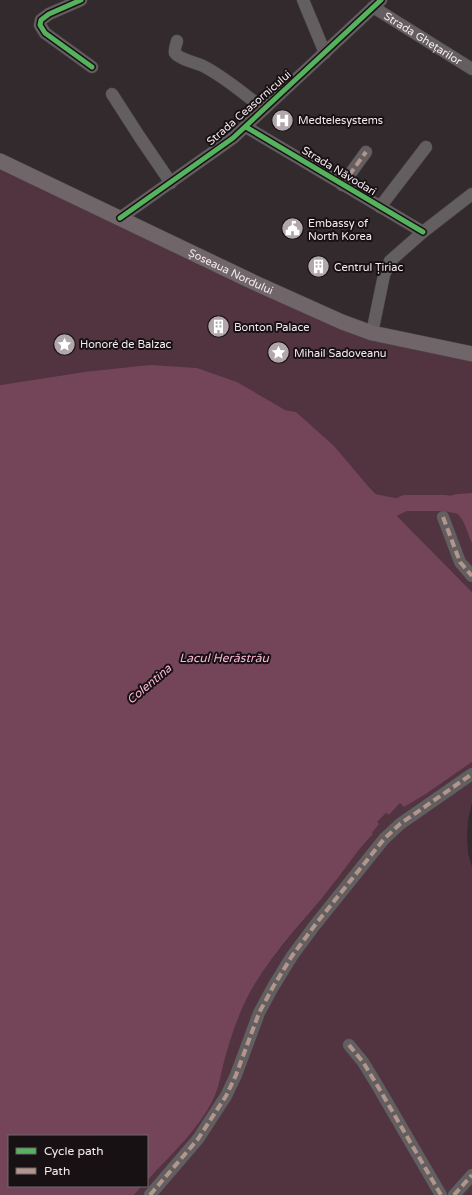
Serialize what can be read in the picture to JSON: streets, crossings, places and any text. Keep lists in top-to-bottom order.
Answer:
{
  "streets": {
    "main road": ["Șoseaua Nordului"],
    "street": ["Strada Ghețarilor", "Strada Ceasornicului", "Strada Năvodari"]
  },
  "crossings": [
    ["Strada Ghețarilor", "Strada Ceasornicului"],
    ["Strada Ceasornicului", "Strada Năvodari"],
    ["Strada Ceasornicului", "Șoseaua Nordului"]
  ],
  "water": ["Lacul Herăstrău", "Colentina"],
  "places": {
    "hospital": ["Medtelesystems"],
    "public building": ["Embassy of North Korea"],
    "building": ["Centrul Țiriac", "Bonton Palace"],
    "place": ["Honoré de Balzac", "Mihail Sadoveanu"]
  },
  "legend": ["Cycle path", "Path"]
}
